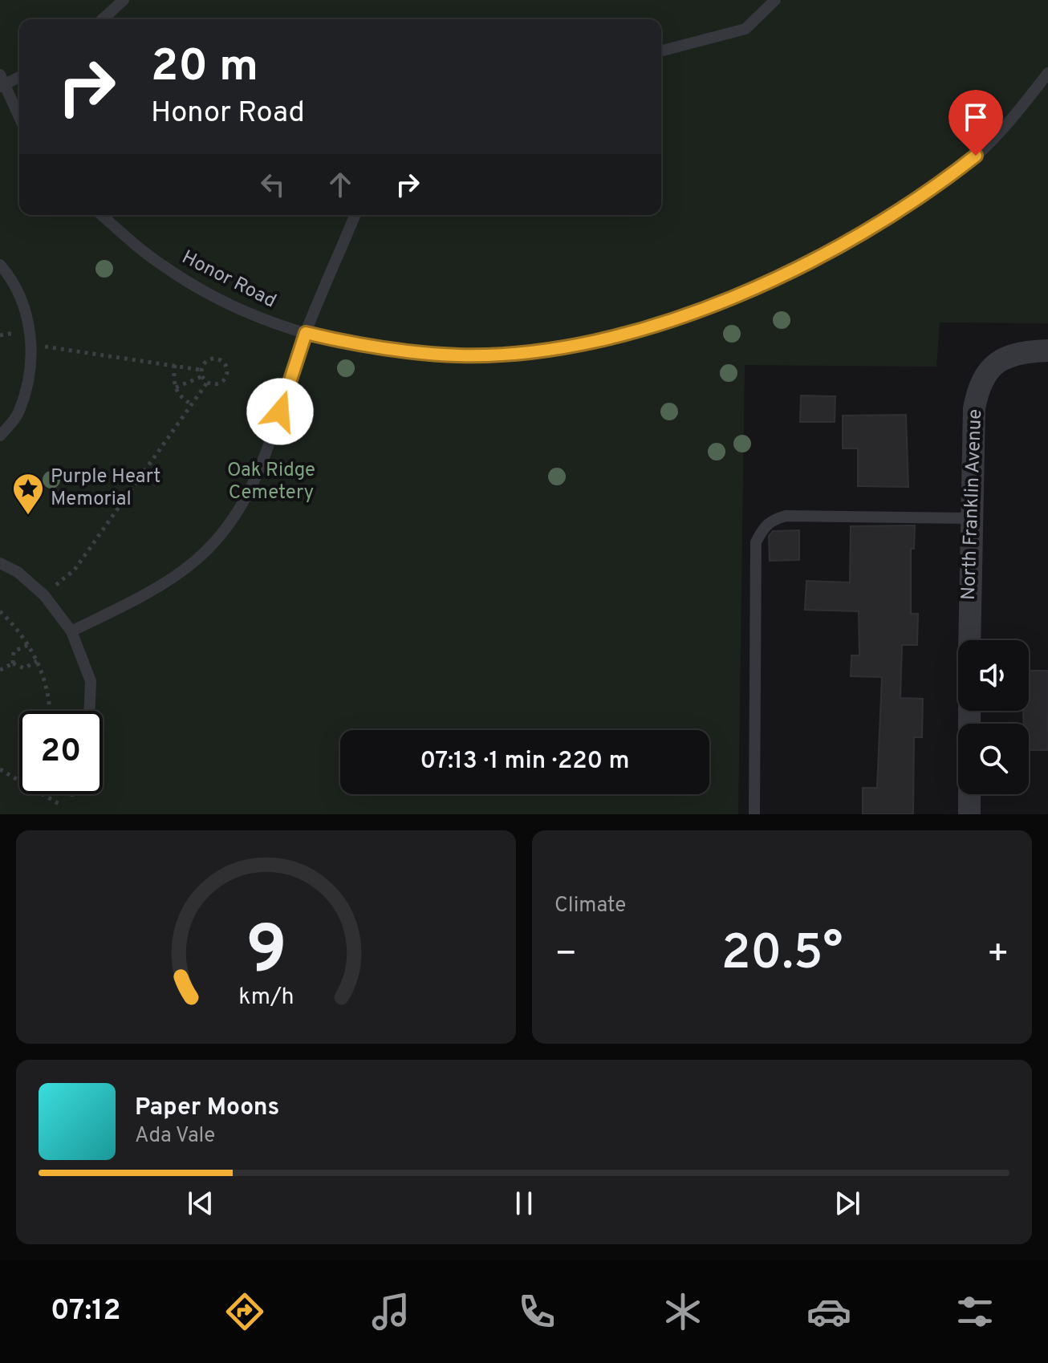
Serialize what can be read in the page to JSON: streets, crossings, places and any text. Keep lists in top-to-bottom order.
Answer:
{
  "streets": {
    "street": ["North Franklin Avenue"],
    "lane": ["Honor Road"]
  },
  "parks": ["Oak Ridge Cemetery"],
  "places": {
    "place": ["Purple Heart Memorial"]
  },
  "page": {
    "turn": ["20 m", "Honor Road"],
    "limit": "20",
    "trip": "07:13 · 1 min · 220 m",
    "tile": "Climate",
    "heat": ["−", "20.5°", "+"],
    "song": ["Paper Moons", "Ada Vale"],
    "tabs": "07:12",
    "gauge": ["9", "km/h"]
  }
}
